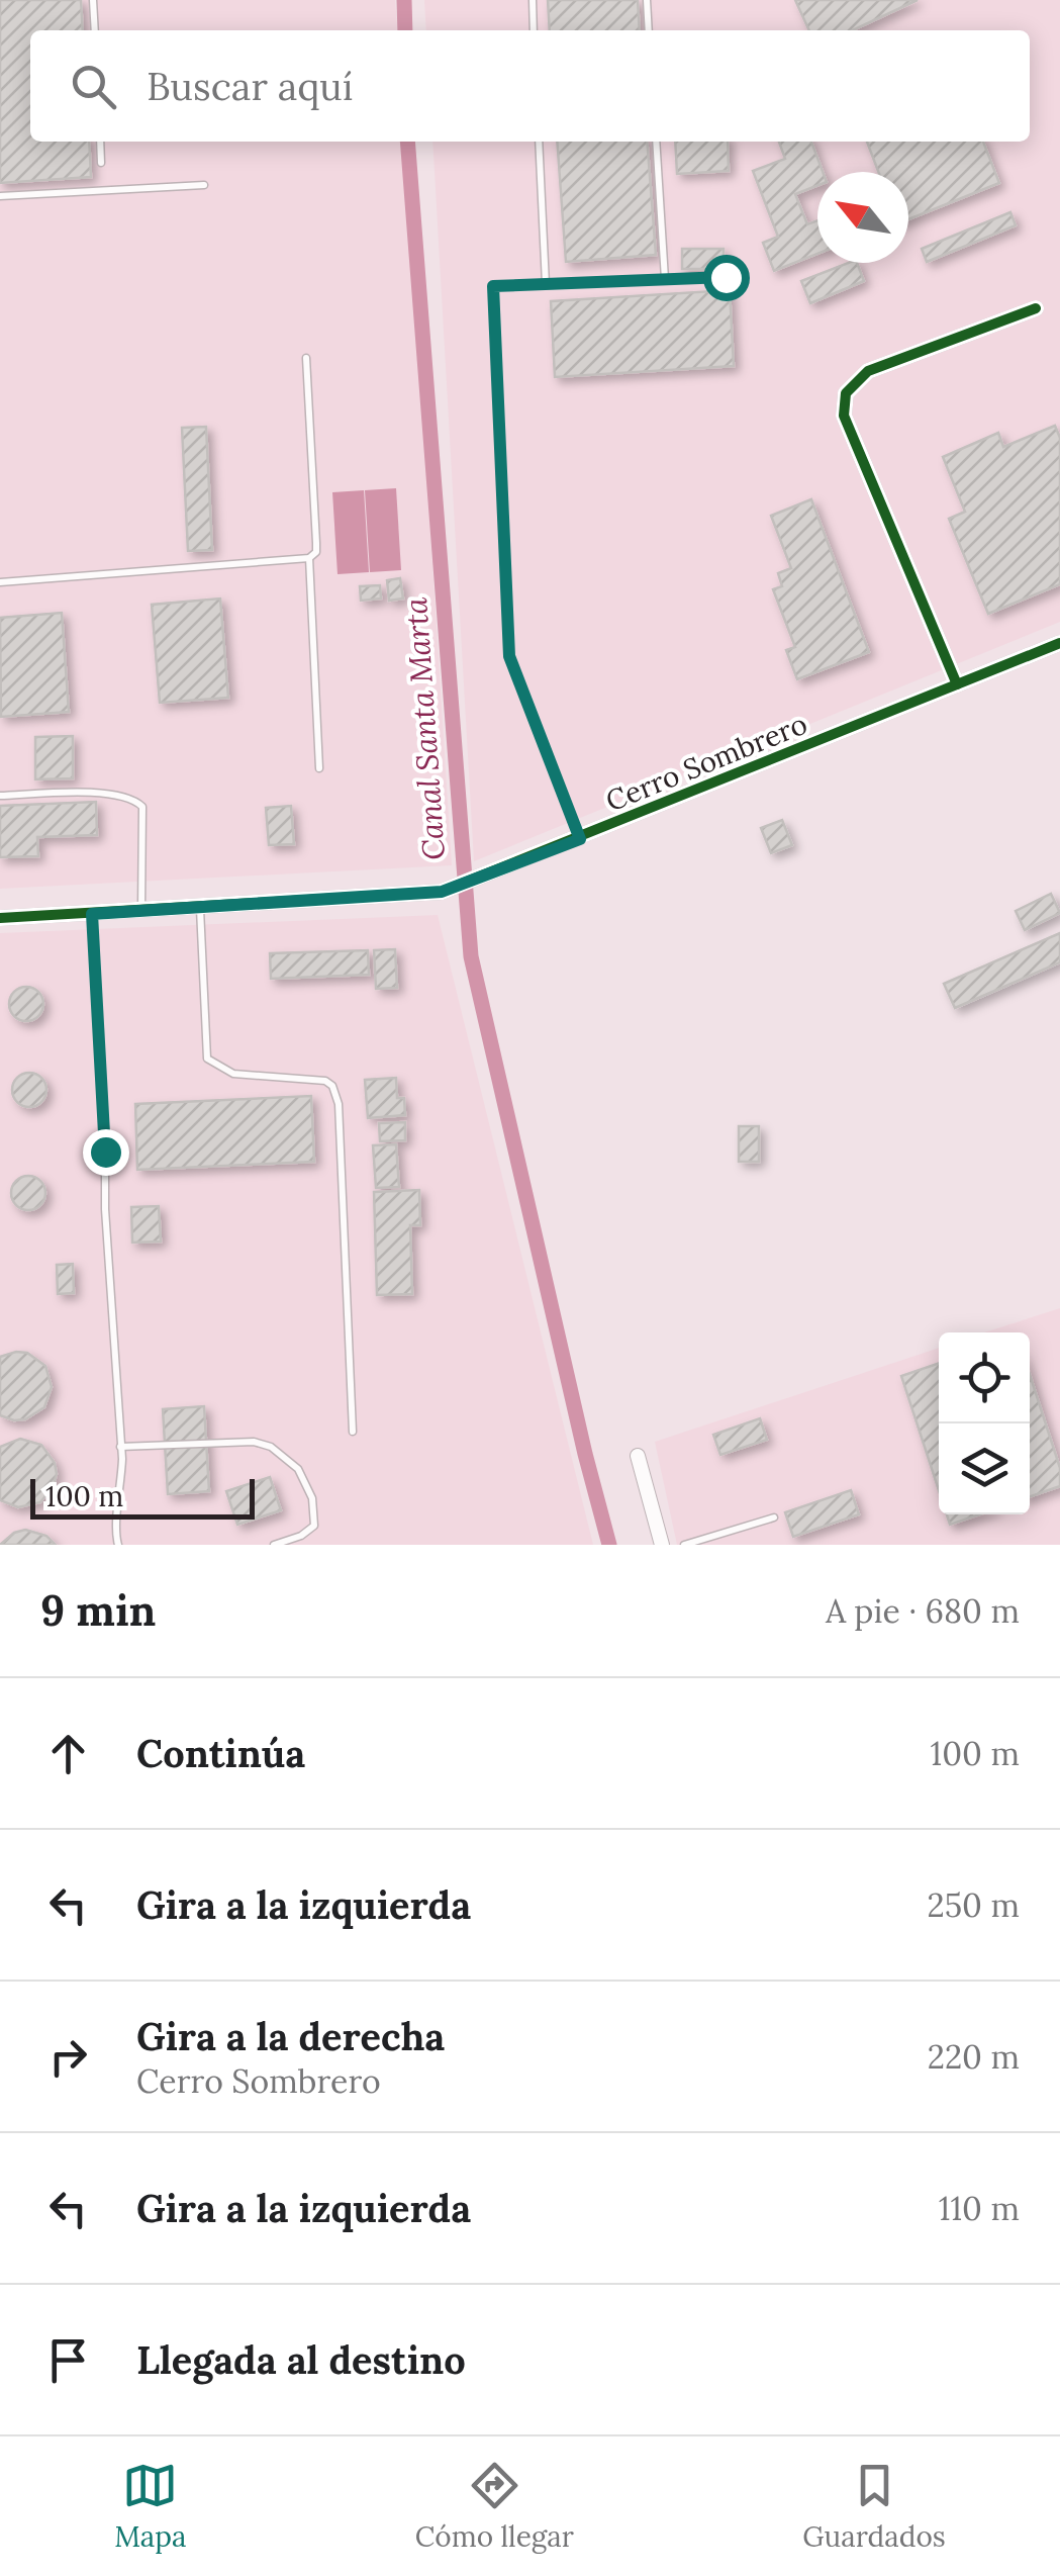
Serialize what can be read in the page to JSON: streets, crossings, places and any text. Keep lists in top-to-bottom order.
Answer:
{
  "streets": {
    "street": ["Cerro Sombrero"]
  },
  "water": ["Canal Santa Marta"],
  "scale_bar": "100 m",
  "north": "top left",
  "page": {
    "search": "Buscar aquí",
    "scale": "100 m",
    "heading": ["9 min", "A pie · 680 m"],
    "list": [
      ["Continúa", "100 m"],
      ["Gira a la izquierda", "250 m"],
      ["Gira a la derecha", "Cerro Sombrero", "220 m"],
      ["Gira a la izquierda", "110 m"],
      "Llegada al destino"
    ],
    "nav": ["Mapa", "Cómo llegar", "Guardados"]
  }
}
